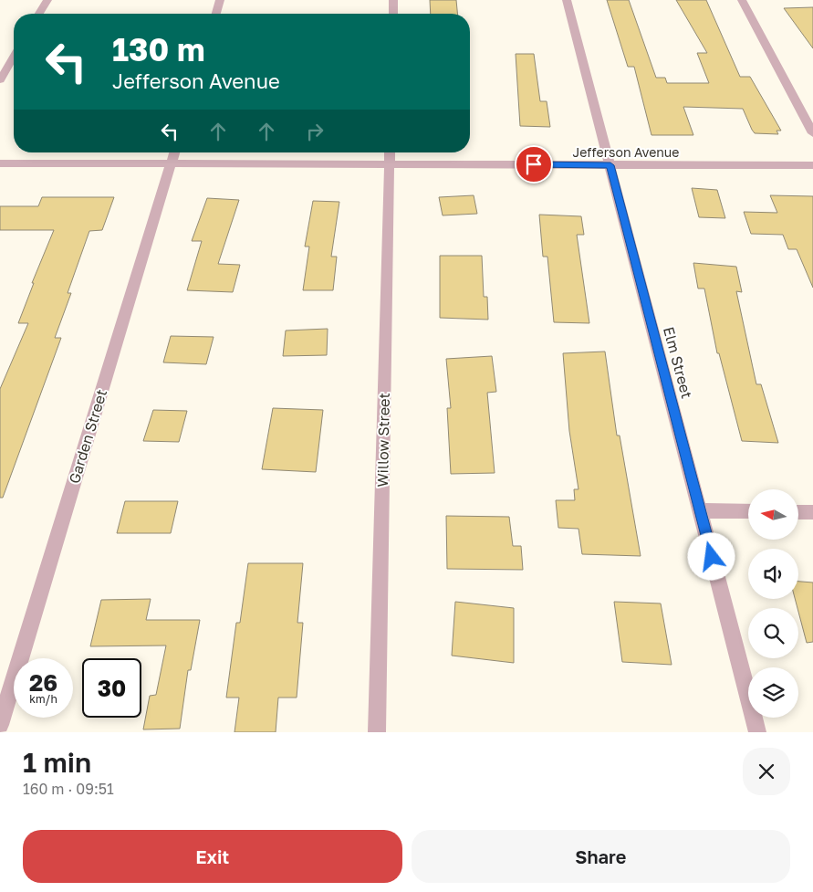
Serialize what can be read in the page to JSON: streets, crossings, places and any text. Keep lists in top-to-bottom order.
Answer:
{
  "streets": {
    "street": [
      "Jefferson Avenue",
      "Elm Street",
      "Garden Street",
      "Willow Street"
    ]
  },
  "crossings": [
    ["Jefferson Avenue", "Elm Street"],
    ["Jefferson Avenue", "Garden Street"],
    ["Jefferson Avenue", "Willow Street"]
  ],
  "north": "left",
  "page": {
    "turn": ["130 m", "Jefferson Avenue"],
    "speed": "26 km/h",
    "limit": "30",
    "heading": ["1 min", "160 m · 09:51"],
    "buttons": ["Exit", "Share"]
  }
}
